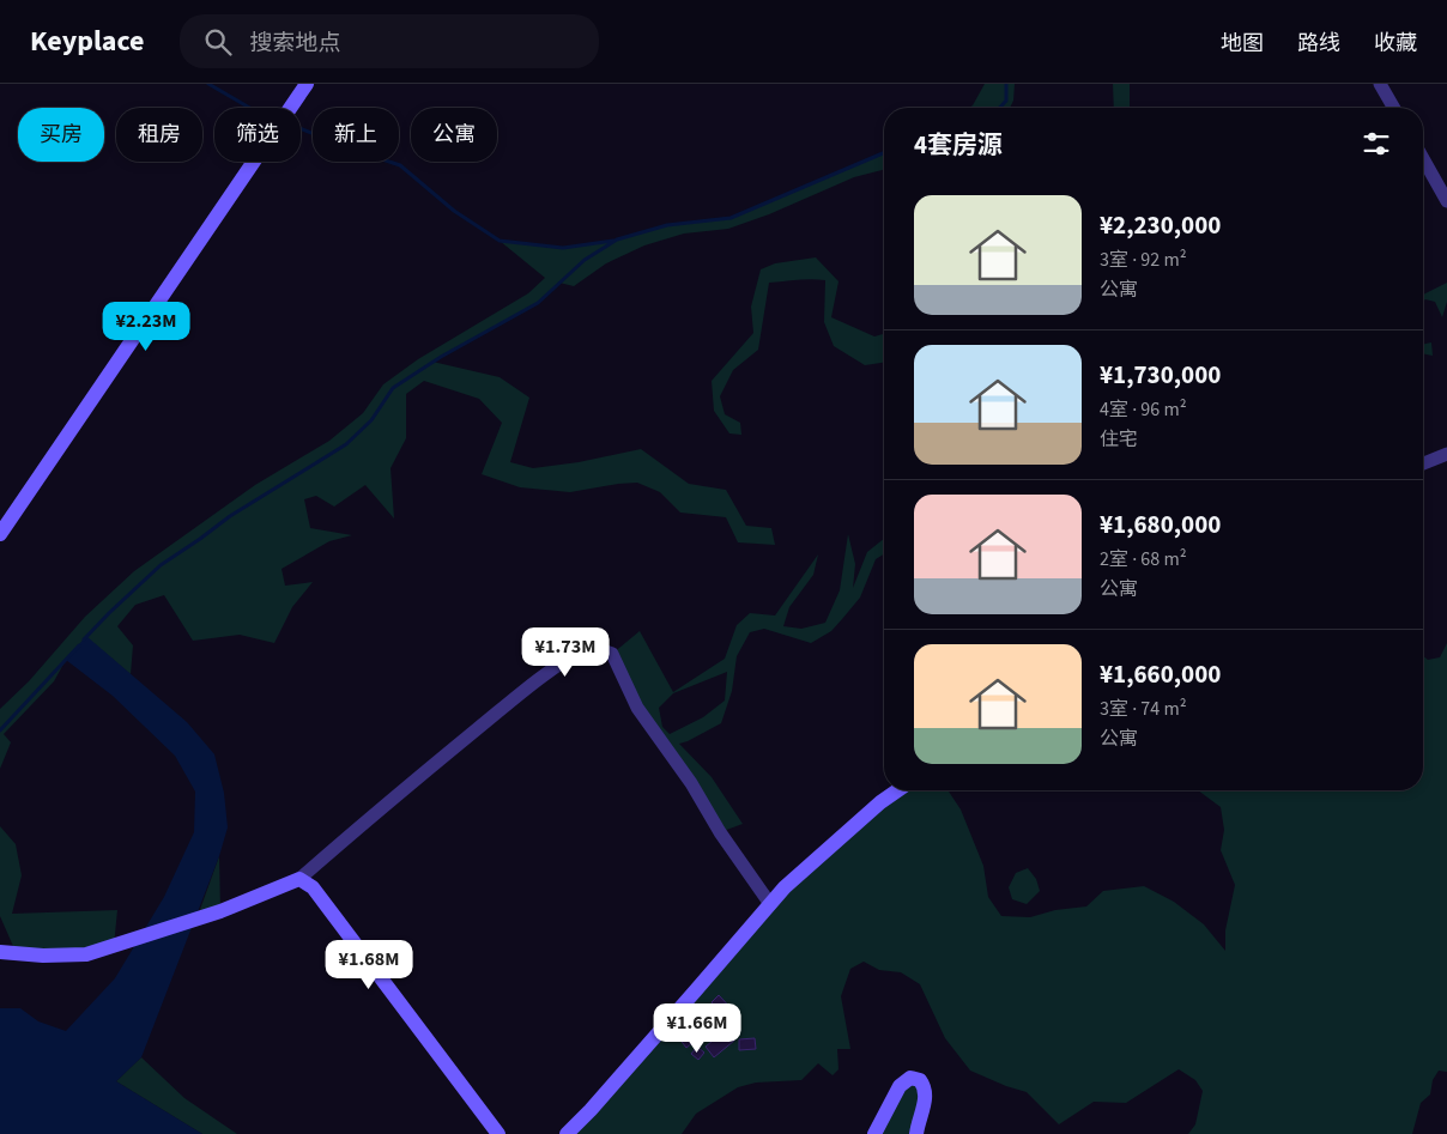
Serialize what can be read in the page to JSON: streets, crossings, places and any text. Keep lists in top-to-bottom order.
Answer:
{
  "page": {
    "header": "Keyplace",
    "search": "搜索地点",
    "nav": ["地图", "路线", "收藏"],
    "chip": [
      "买房",
      "租房",
      "筛选",
      "新上",
      "公寓"
    ],
    "heading": "4套房源",
    "list": [
      {
        "name": "¥2,230,000",
        "note": "3室 · 92 m² · 公寓"
      },
      {
        "name": "¥1,730,000",
        "note": "4室 · 96 m² · 住宅"
      },
      {
        "name": "¥1,680,000",
        "note": "2室 · 68 m² · 公寓"
      },
      {
        "name": "¥1,660,000",
        "note": "3室 · 74 m² · 公寓"
      }
    ],
    "price": [
      "¥2.23M",
      "¥1.73M",
      "¥1.68M",
      "¥1.66M"
    ]
  }
}
